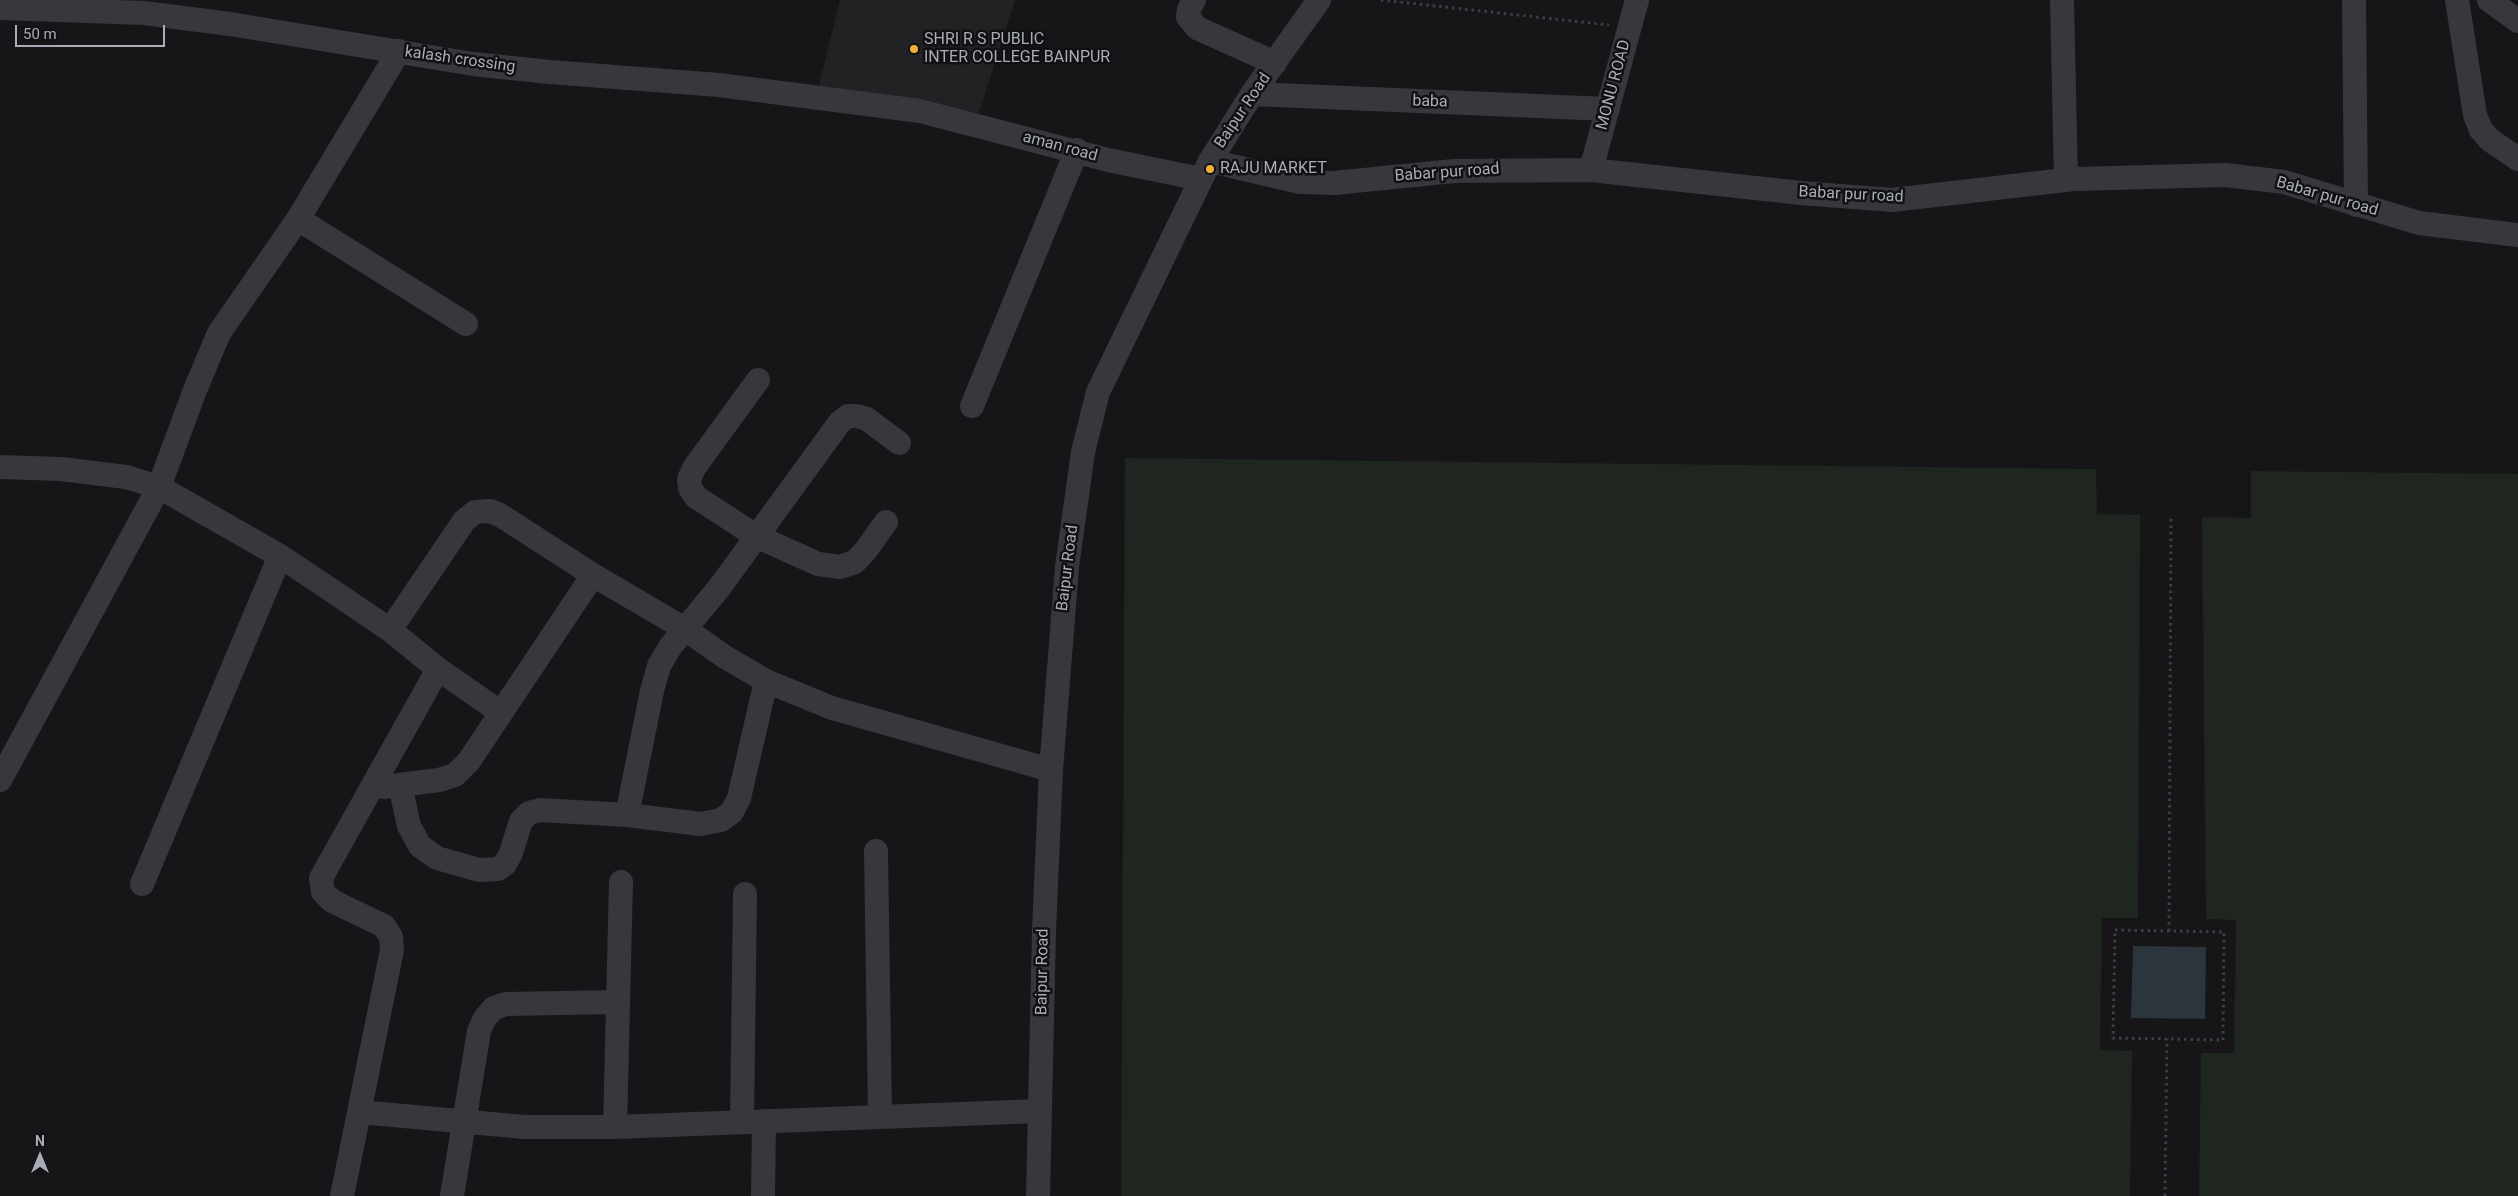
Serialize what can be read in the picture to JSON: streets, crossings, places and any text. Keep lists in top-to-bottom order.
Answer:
{
  "streets": {
    "street": [
      "kalash crossing",
      "MONU ROAD",
      "baba",
      "Baipur Road",
      "aman road",
      "Babar pur road"
    ]
  },
  "crossings": [
    ["kalash crossing", "aman road"],
    ["MONU ROAD", "baba"],
    ["MONU ROAD", "Babar pur road"],
    ["baba", "Baipur Road"],
    ["Baipur Road", "aman road"],
    ["Baipur Road", "Babar pur road"],
    ["aman road", "Babar pur road"]
  ],
  "places": ["SHRI R S PUBLIC INTER COLLEGE BAINPUR", "RAJU MARKET"],
  "scale_bar": "50 m",
  "north": "top"
}
